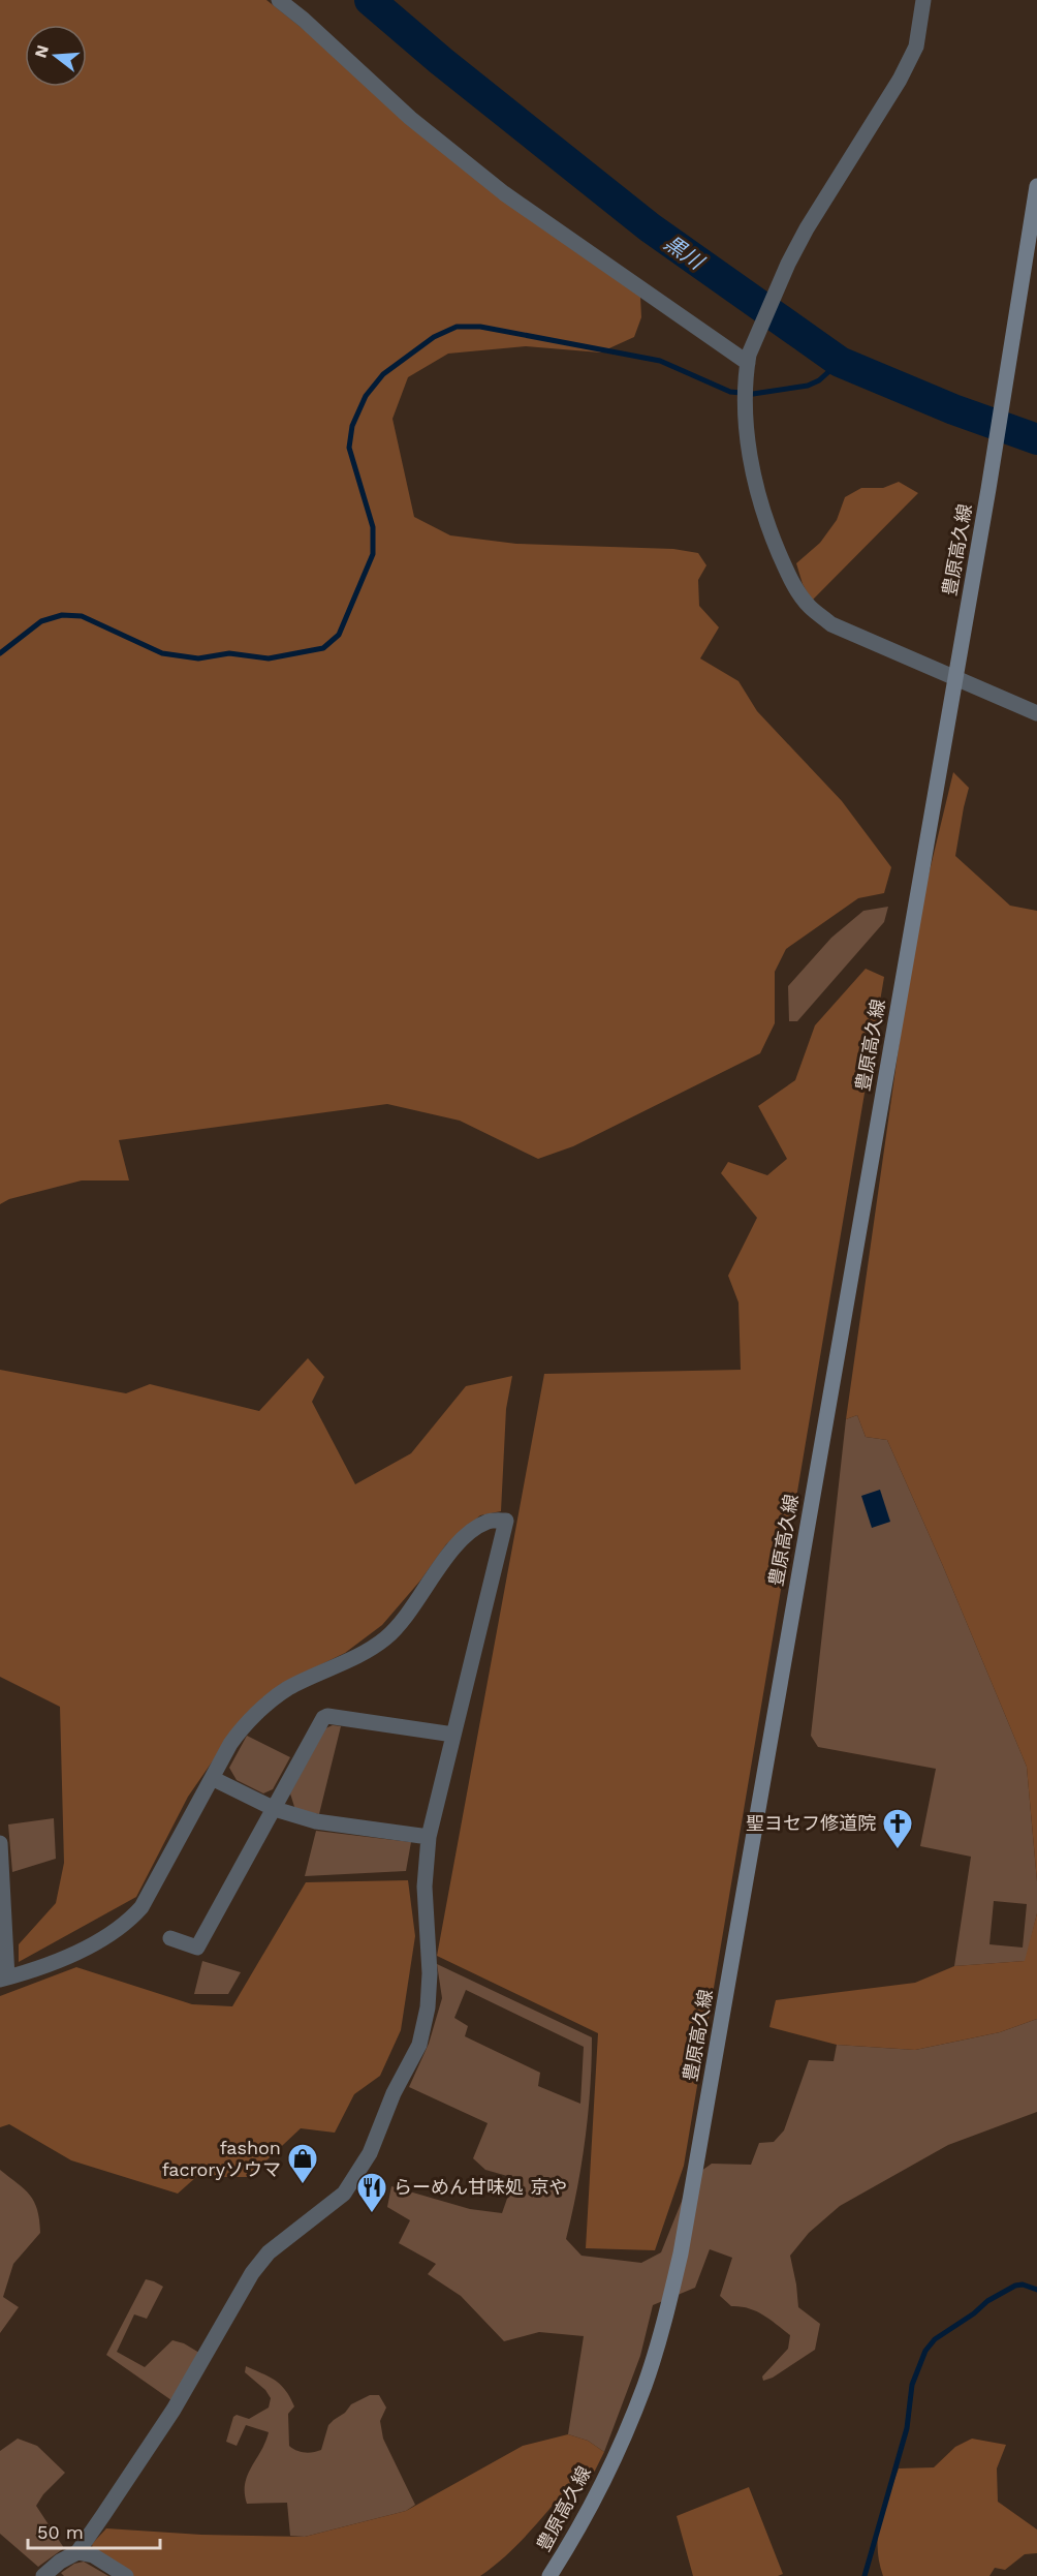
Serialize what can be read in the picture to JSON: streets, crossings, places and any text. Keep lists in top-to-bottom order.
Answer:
{
  "streets": {
    "main road": ["豊原高久線"]
  },
  "water": ["黒川"],
  "places": {
    "church": ["聖ヨセフ修道院"],
    "shop": ["fashon facroryソウマ"],
    "restaurant": ["らーめん甘味処 京や"]
  },
  "scale_bar": "50 m",
  "north": "left"
}
